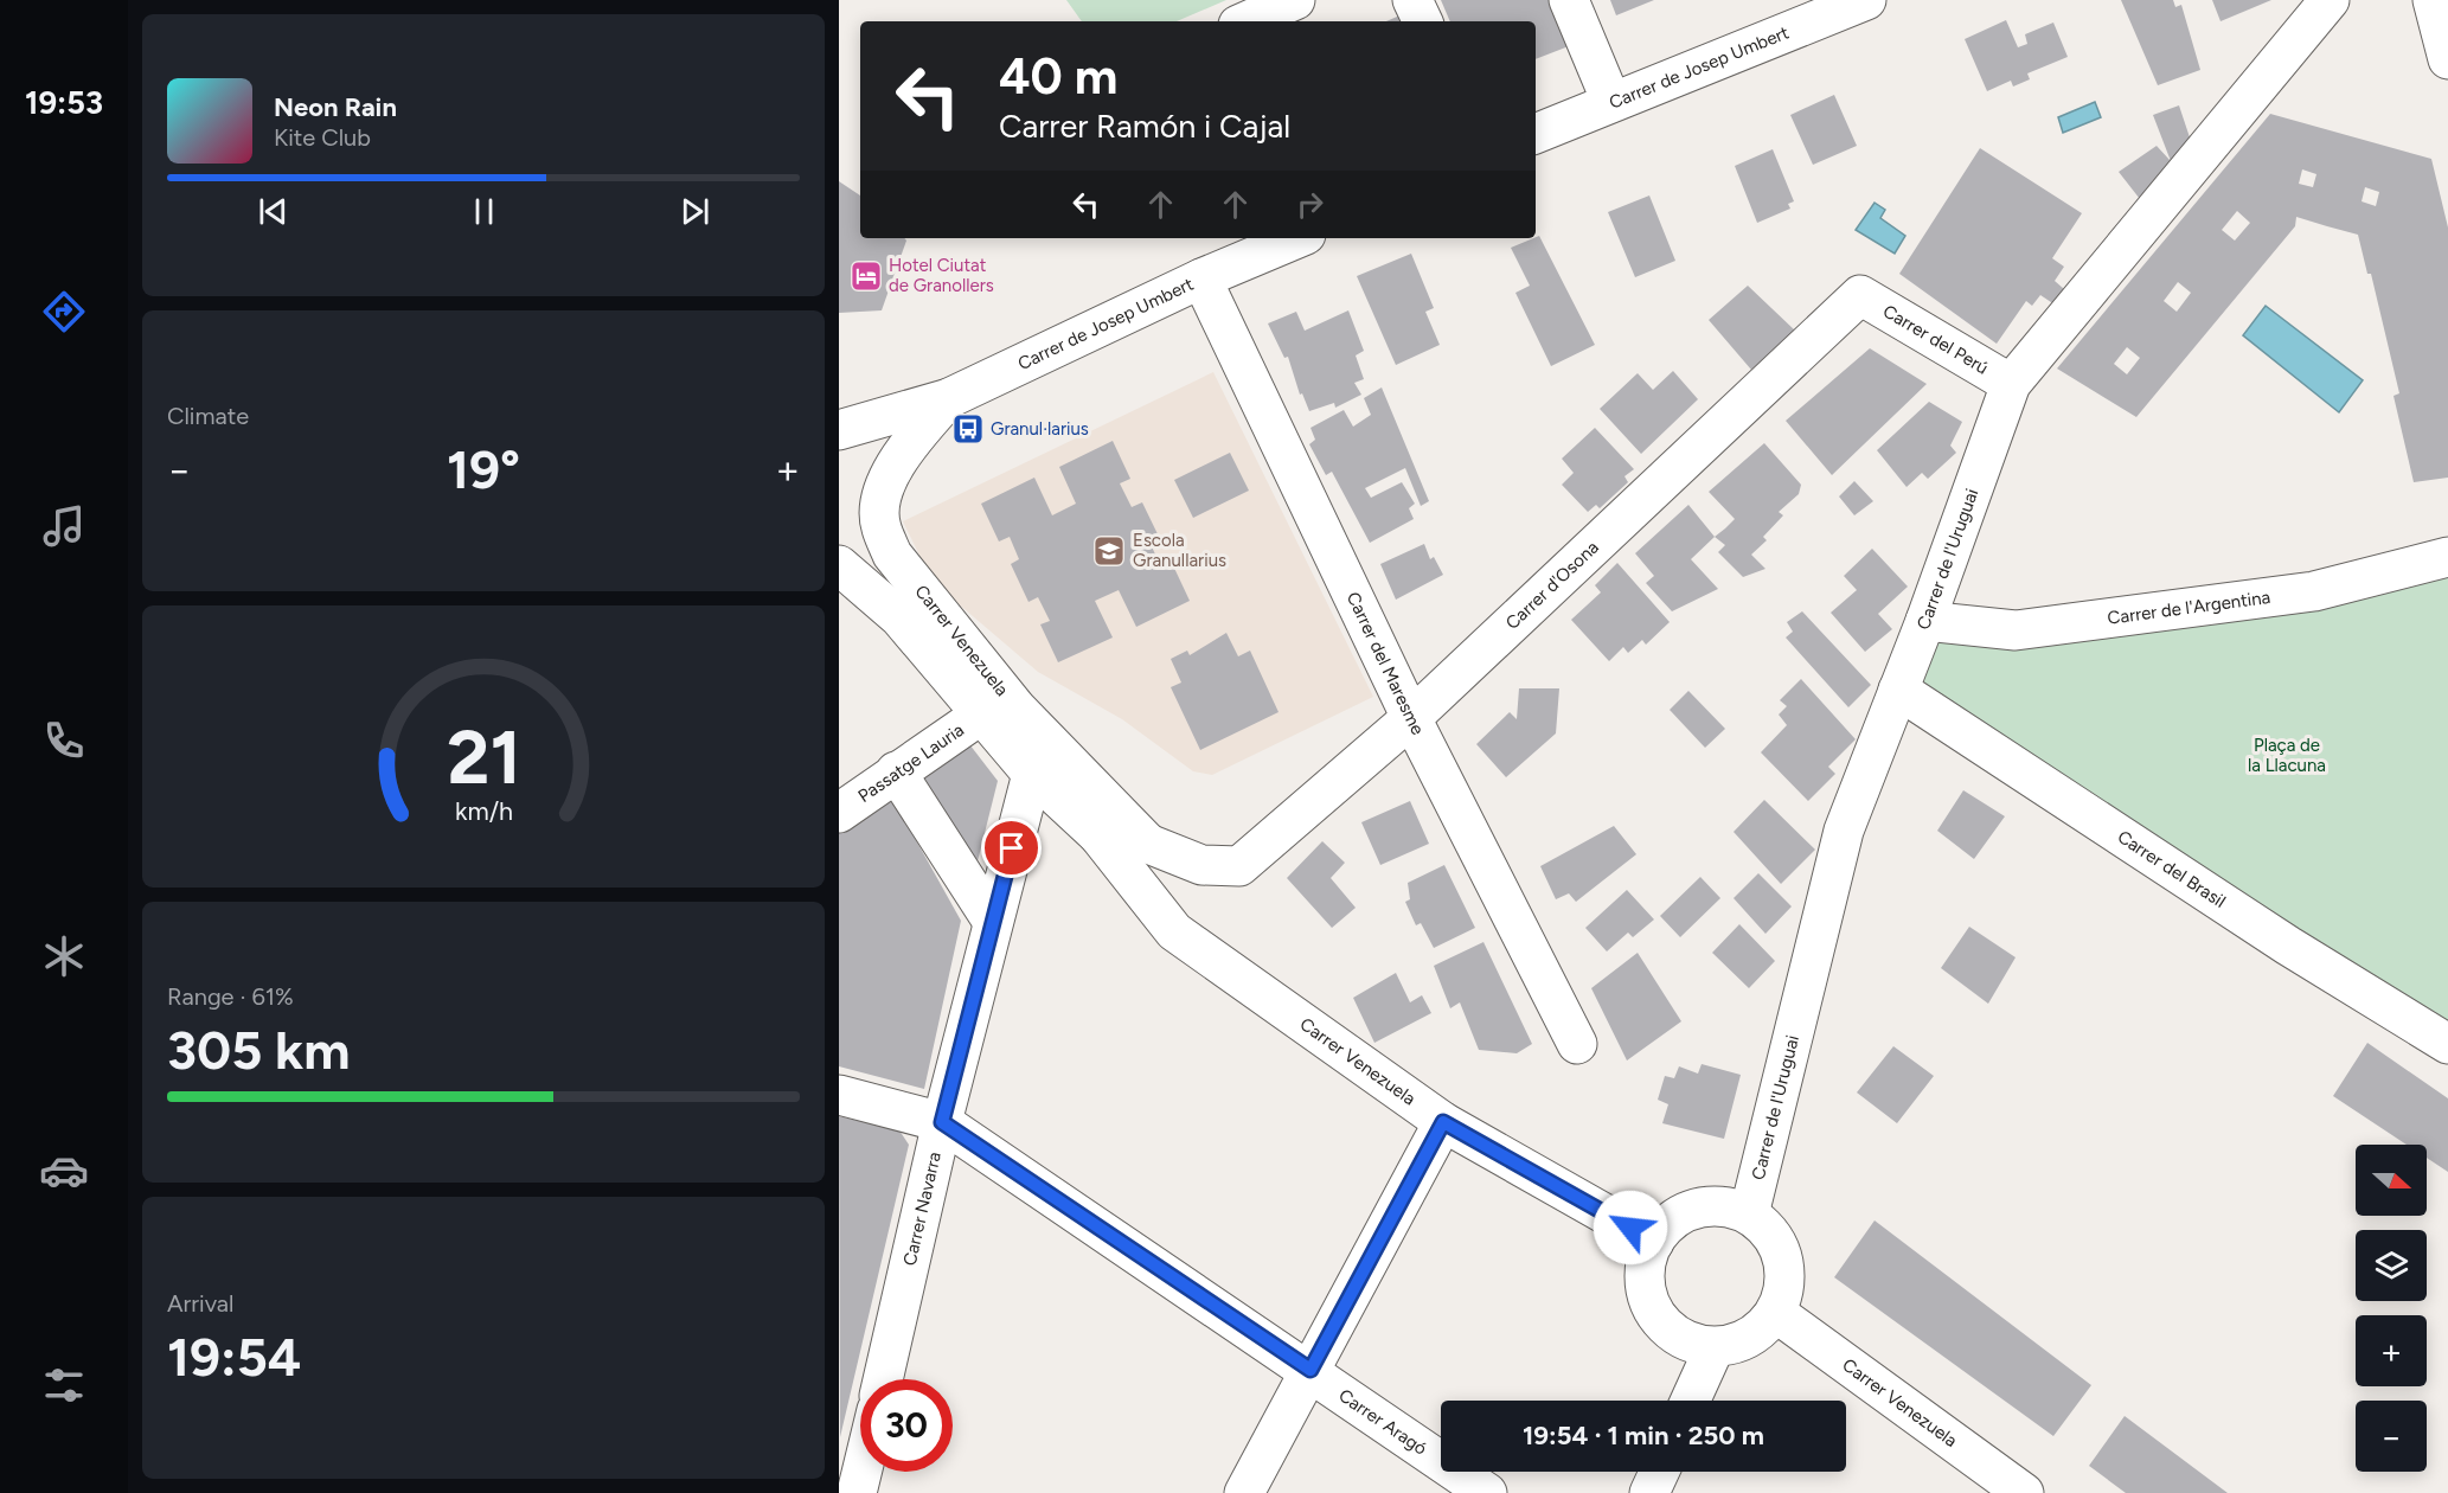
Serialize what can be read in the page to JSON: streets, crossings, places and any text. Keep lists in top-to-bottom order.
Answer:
{
  "streets": {
    "street": [
      "Carrer de Josep Umbert",
      "Carrer del Perú",
      "Carrer de l'Uruguai",
      "Carrer d'Osona",
      "Carrer de l'Argentina",
      "Carrer Venezuela",
      "Carrer del Maresme",
      "Passatge Lauria",
      "Carrer del Brasil",
      "Carrer Navarra",
      "Carrer Aragó"
    ]
  },
  "crossings": [
    ["Carrer de Josep Umbert", "Carrer Venezuela"],
    ["Carrer de Josep Umbert", "Carrer del Maresme"],
    ["Carrer del Perú", "Carrer de l'Uruguai"],
    ["Carrer del Perú", "Carrer d'Osona"],
    ["Carrer de l'Uruguai", "Carrer de l'Argentina"],
    ["Carrer de l'Uruguai", "Carrer Venezuela"],
    ["Carrer de l'Uruguai", "Carrer del Brasil"],
    ["Carrer d'Osona", "Carrer Venezuela"],
    ["Carrer d'Osona", "Carrer del Maresme"],
    ["Carrer Venezuela", "Passatge Lauria"],
    ["Carrer Venezuela", "Carrer Navarra"],
    ["Carrer Navarra", "Carrer Aragó"]
  ],
  "parks": ["Plaça de la Llacuna"],
  "places": {
    "hotel": ["Hotel Ciutat de Granollers"],
    "bus stop": ["Granul·larius"],
    "school or university": ["Escola Granullarius"]
  },
  "north": "right",
  "page": {
    "tabs": "19:53",
    "turn": ["40 m", "Carrer Ramón i Cajal"],
    "song": ["Neon Rain", "Kite Club"],
    "tile": [
      "Climate",
      ["Range · 61%", "305 km"],
      ["Arrival", "19:54"]
    ],
    "heat": ["−", "19°", "+"],
    "map_buttons": ["+", "−"],
    "limit": "30",
    "trip": "19:54 · 1 min · 250 m",
    "gauge": ["21", "km/h"]
  }
}
